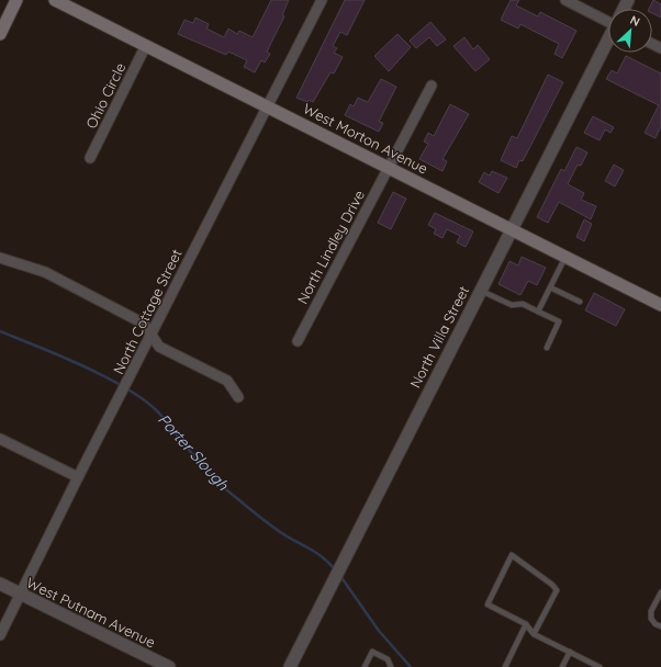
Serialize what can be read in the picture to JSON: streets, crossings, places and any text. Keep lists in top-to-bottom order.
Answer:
{
  "streets": {
    "main road": ["West Morton Avenue"],
    "street": [
      "Ohio Circle",
      "North Lindley Drive",
      "North Cottage Street",
      "North Villa Street",
      "West Putnam Avenue"
    ]
  },
  "crossings": [
    ["Ohio Circle", "West Morton Avenue"],
    ["West Morton Avenue", "North Lindley Drive"],
    ["West Morton Avenue", "North Cottage Street"],
    ["West Morton Avenue", "North Villa Street"],
    ["North Cottage Street", "West Putnam Avenue"]
  ],
  "water": ["Porter Slough"],
  "north": "top right"
}
